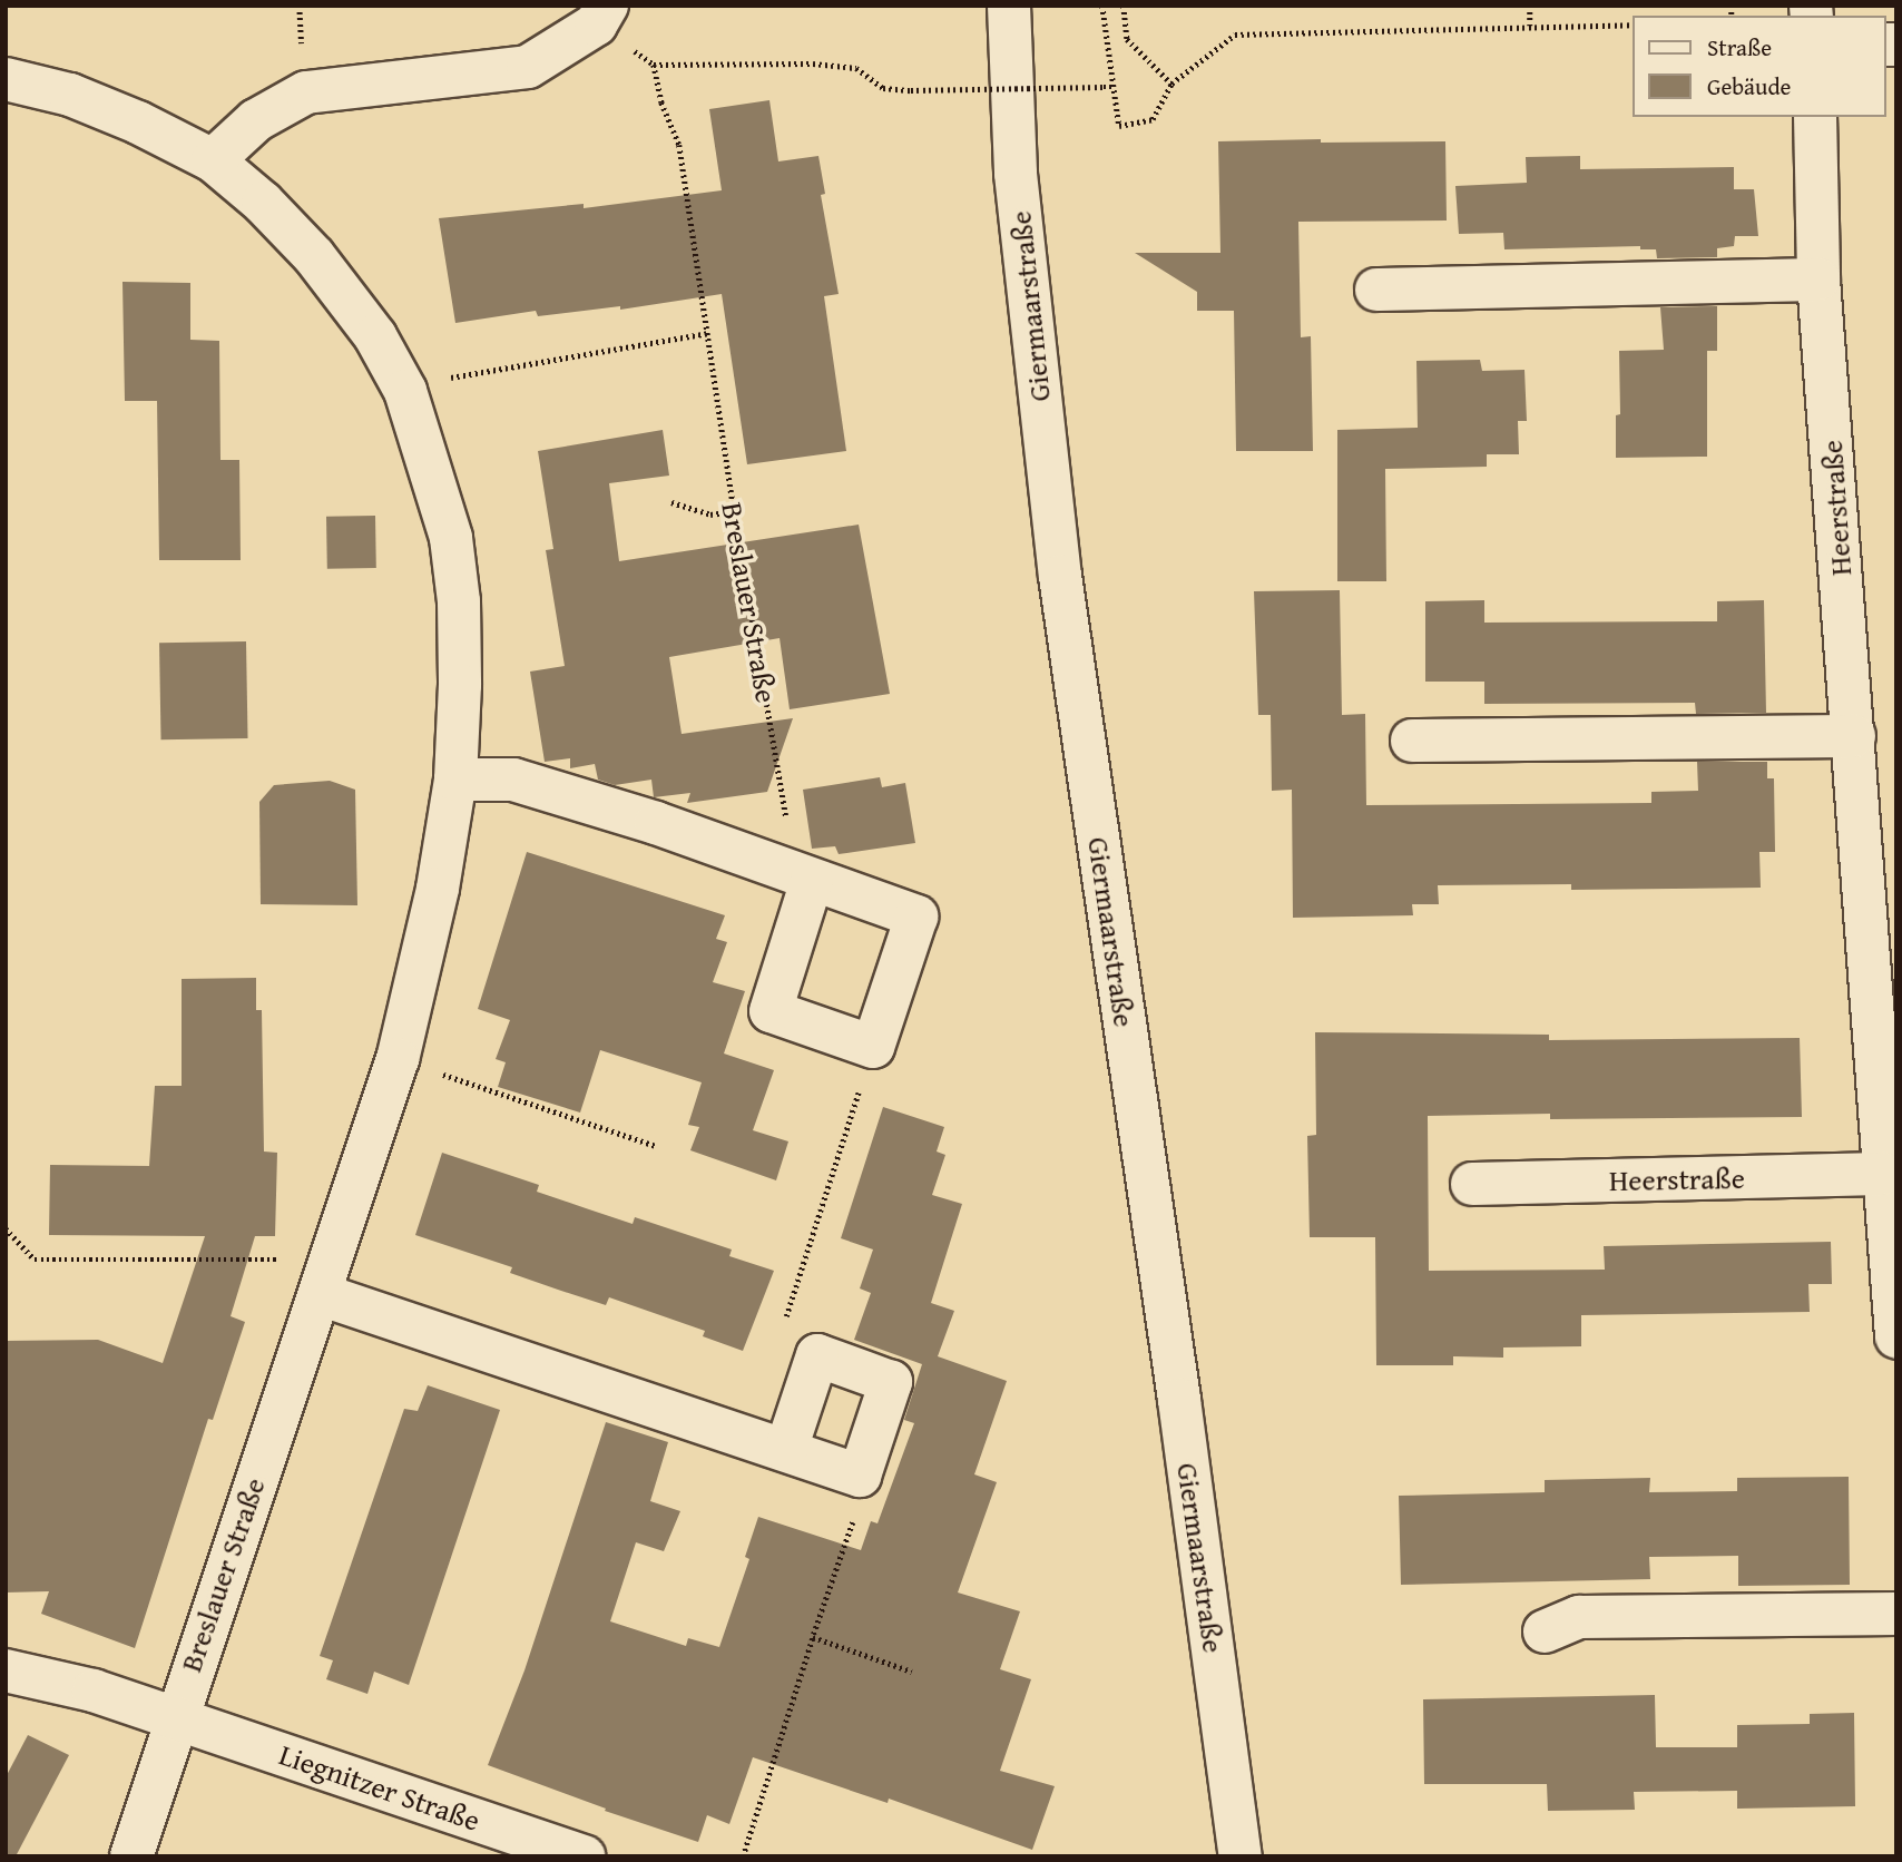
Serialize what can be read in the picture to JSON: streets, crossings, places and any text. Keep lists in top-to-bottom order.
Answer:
{
  "streets": {
    "street": [
      "Giermaarstraße",
      "Heerstraße",
      "Breslauer Straße",
      "Liegnitzer Straße"
    ]
  },
  "crossings": [
    ["Breslauer Straße", "Liegnitzer Straße"]
  ],
  "legend": ["Straße", "Gebäude"]
}
